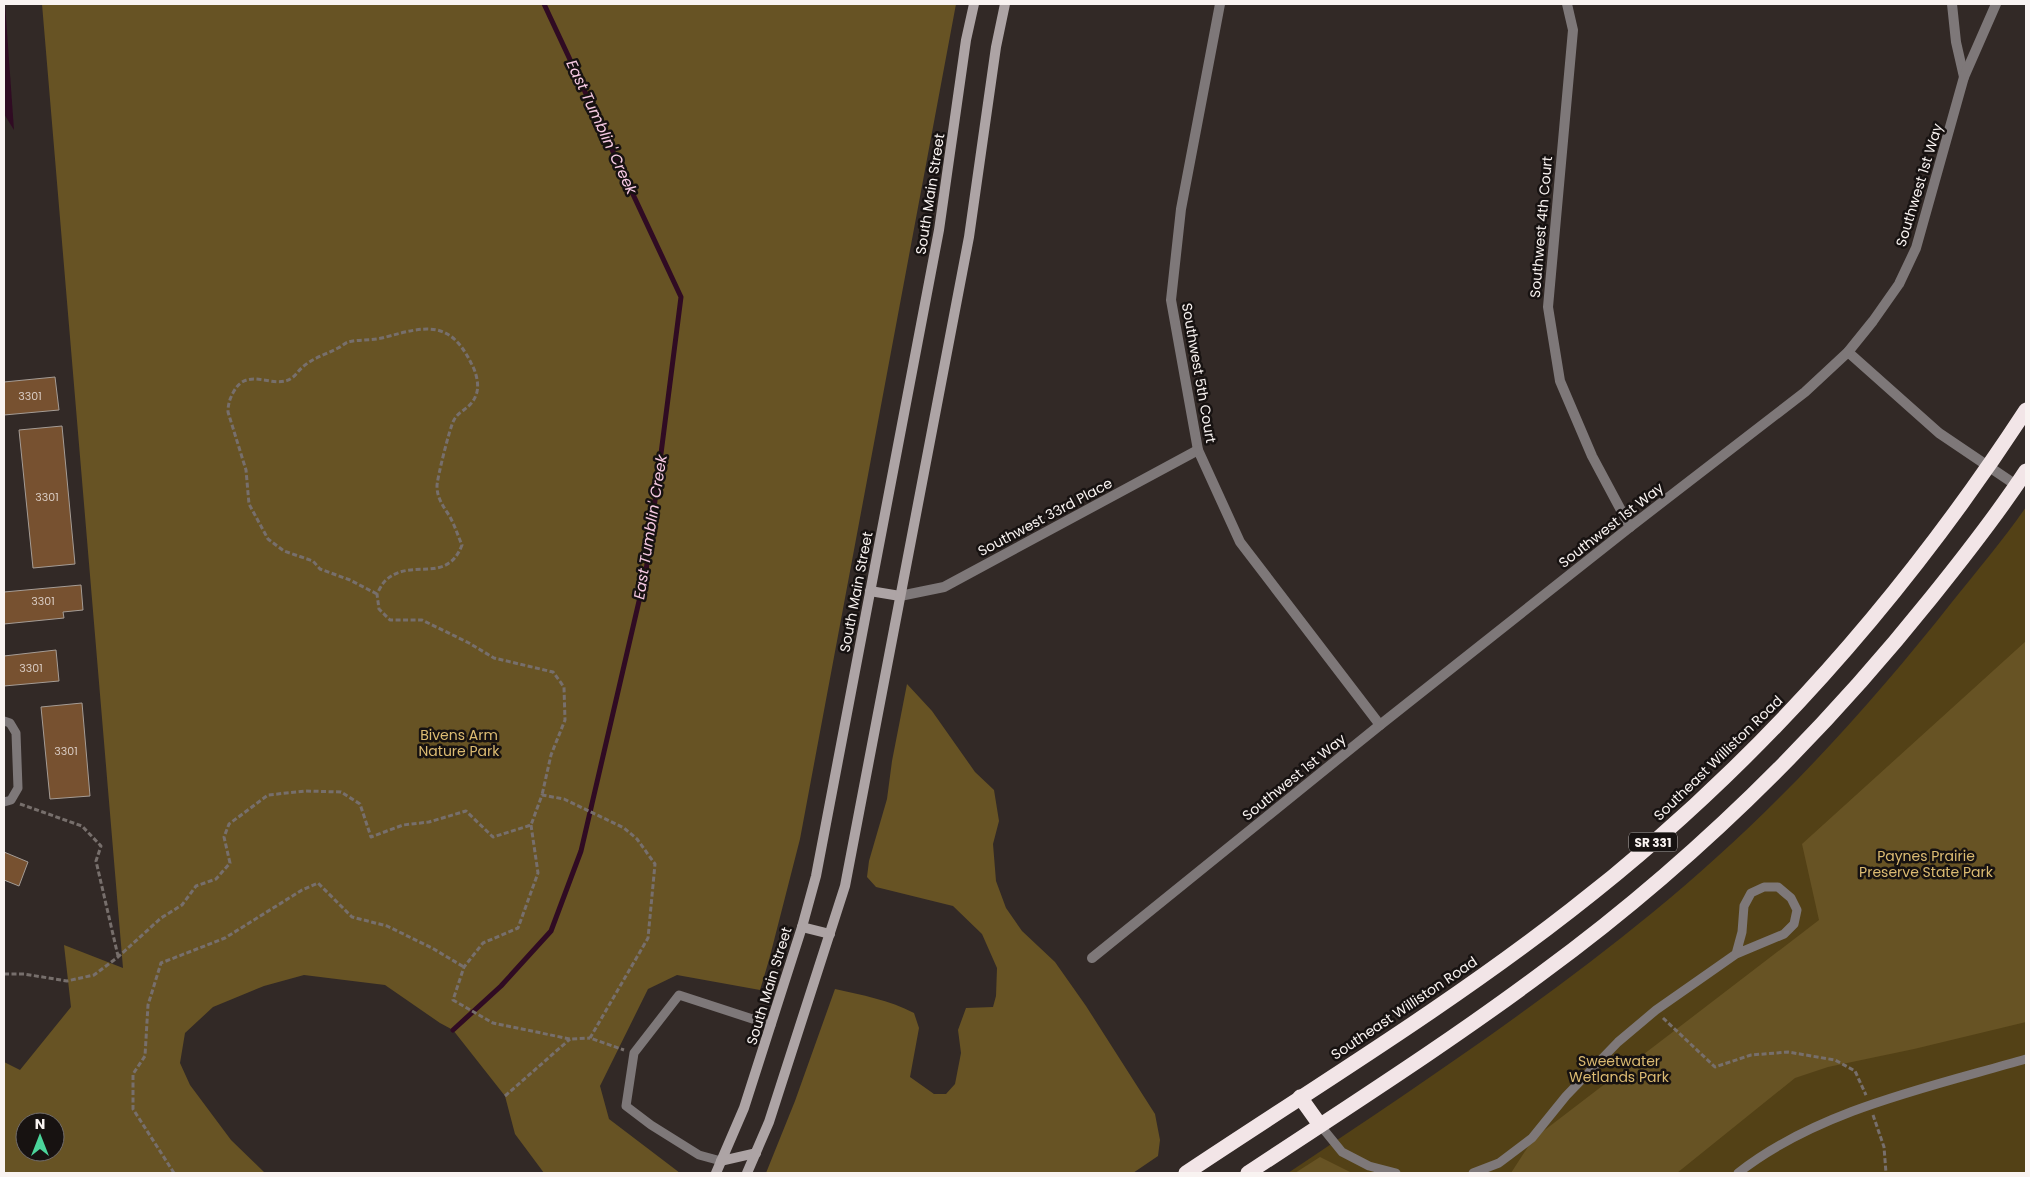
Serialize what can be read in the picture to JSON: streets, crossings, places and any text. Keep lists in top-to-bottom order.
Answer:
{
  "streets": {
    "highway": ["Southeast Williston Road", "SR 331"],
    "main road": ["South Main Street"],
    "street": [
      "Southwest 1st Way",
      "Southwest 4th Court",
      "Southwest 5th Court",
      "Southwest 33rd Place"
    ]
  },
  "crossings": [
    ["Southwest 1st Way", "Southwest 4th Court"],
    ["Southwest 1st Way", "Southwest 5th Court"],
    ["Southwest 5th Court", "Southwest 33rd Place"]
  ],
  "water": ["East Tumblin' Creek"],
  "parks": ["Bivens Arm Nature Park", "Paynes Prairie Preserve State Park", "Sweetwater Wetlands Park"],
  "house_numbers": [
    "3301",
    "3301",
    "3301",
    "3301",
    "3301"
  ],
  "north": "top"
}
